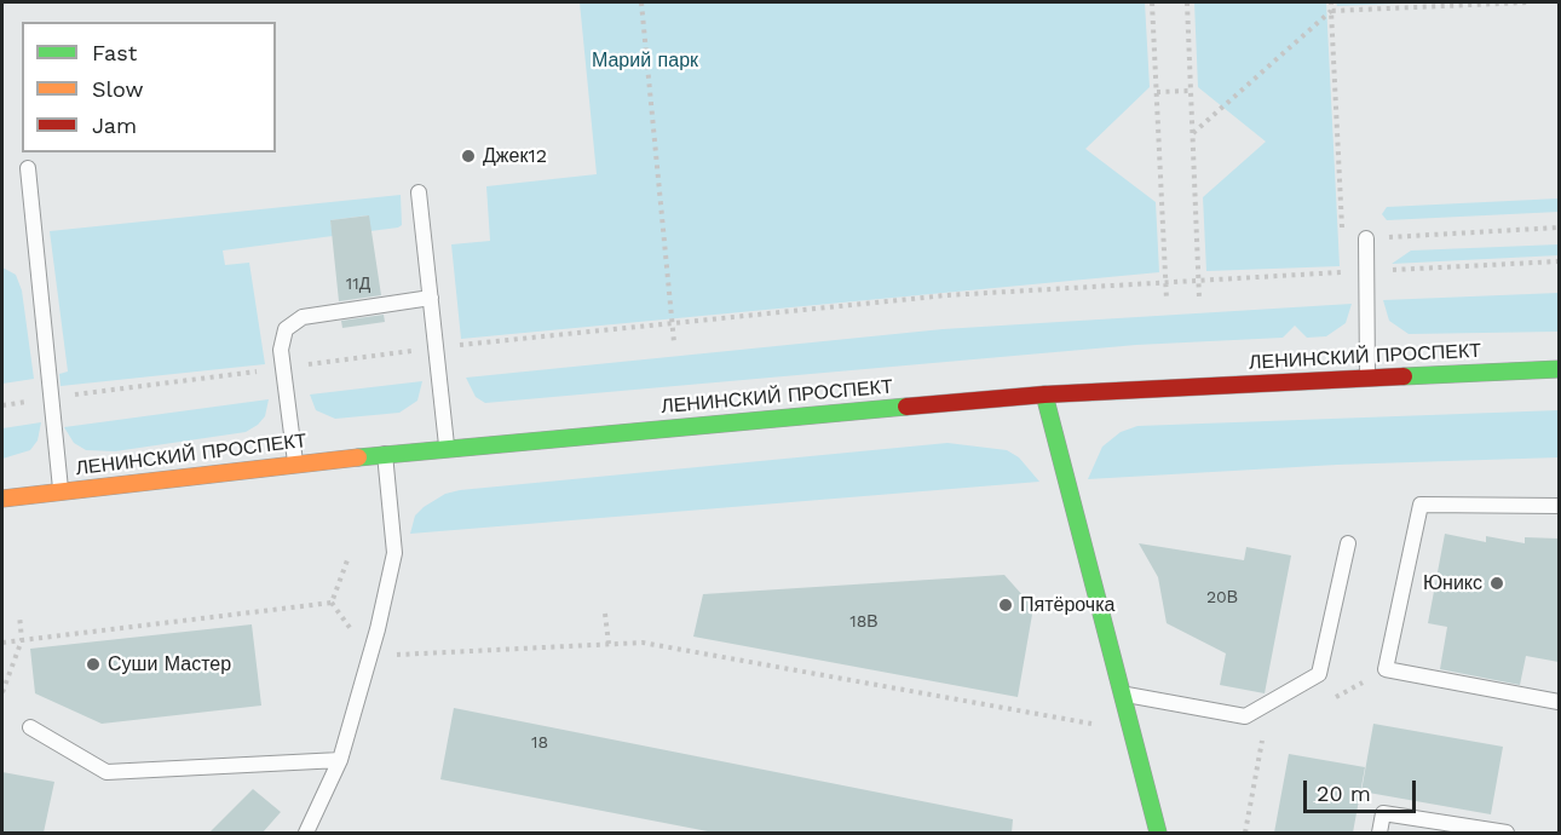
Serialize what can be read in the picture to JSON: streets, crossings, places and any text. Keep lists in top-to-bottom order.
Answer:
{
  "streets": {
    "main road": ["ЛЕНИНСКИЙ ПРОСПЕКТ"]
  },
  "parks": ["Марий парк"],
  "places": [
    "Джек12",
    "Юникс",
    "Пятёрочка",
    "Суши Мастер"
  ],
  "house_numbers": [
    "11Д",
    "20В",
    "18В",
    "18"
  ],
  "legend": ["Fast", "Slow", "Jam"],
  "scale_bar": "20 m"
}
